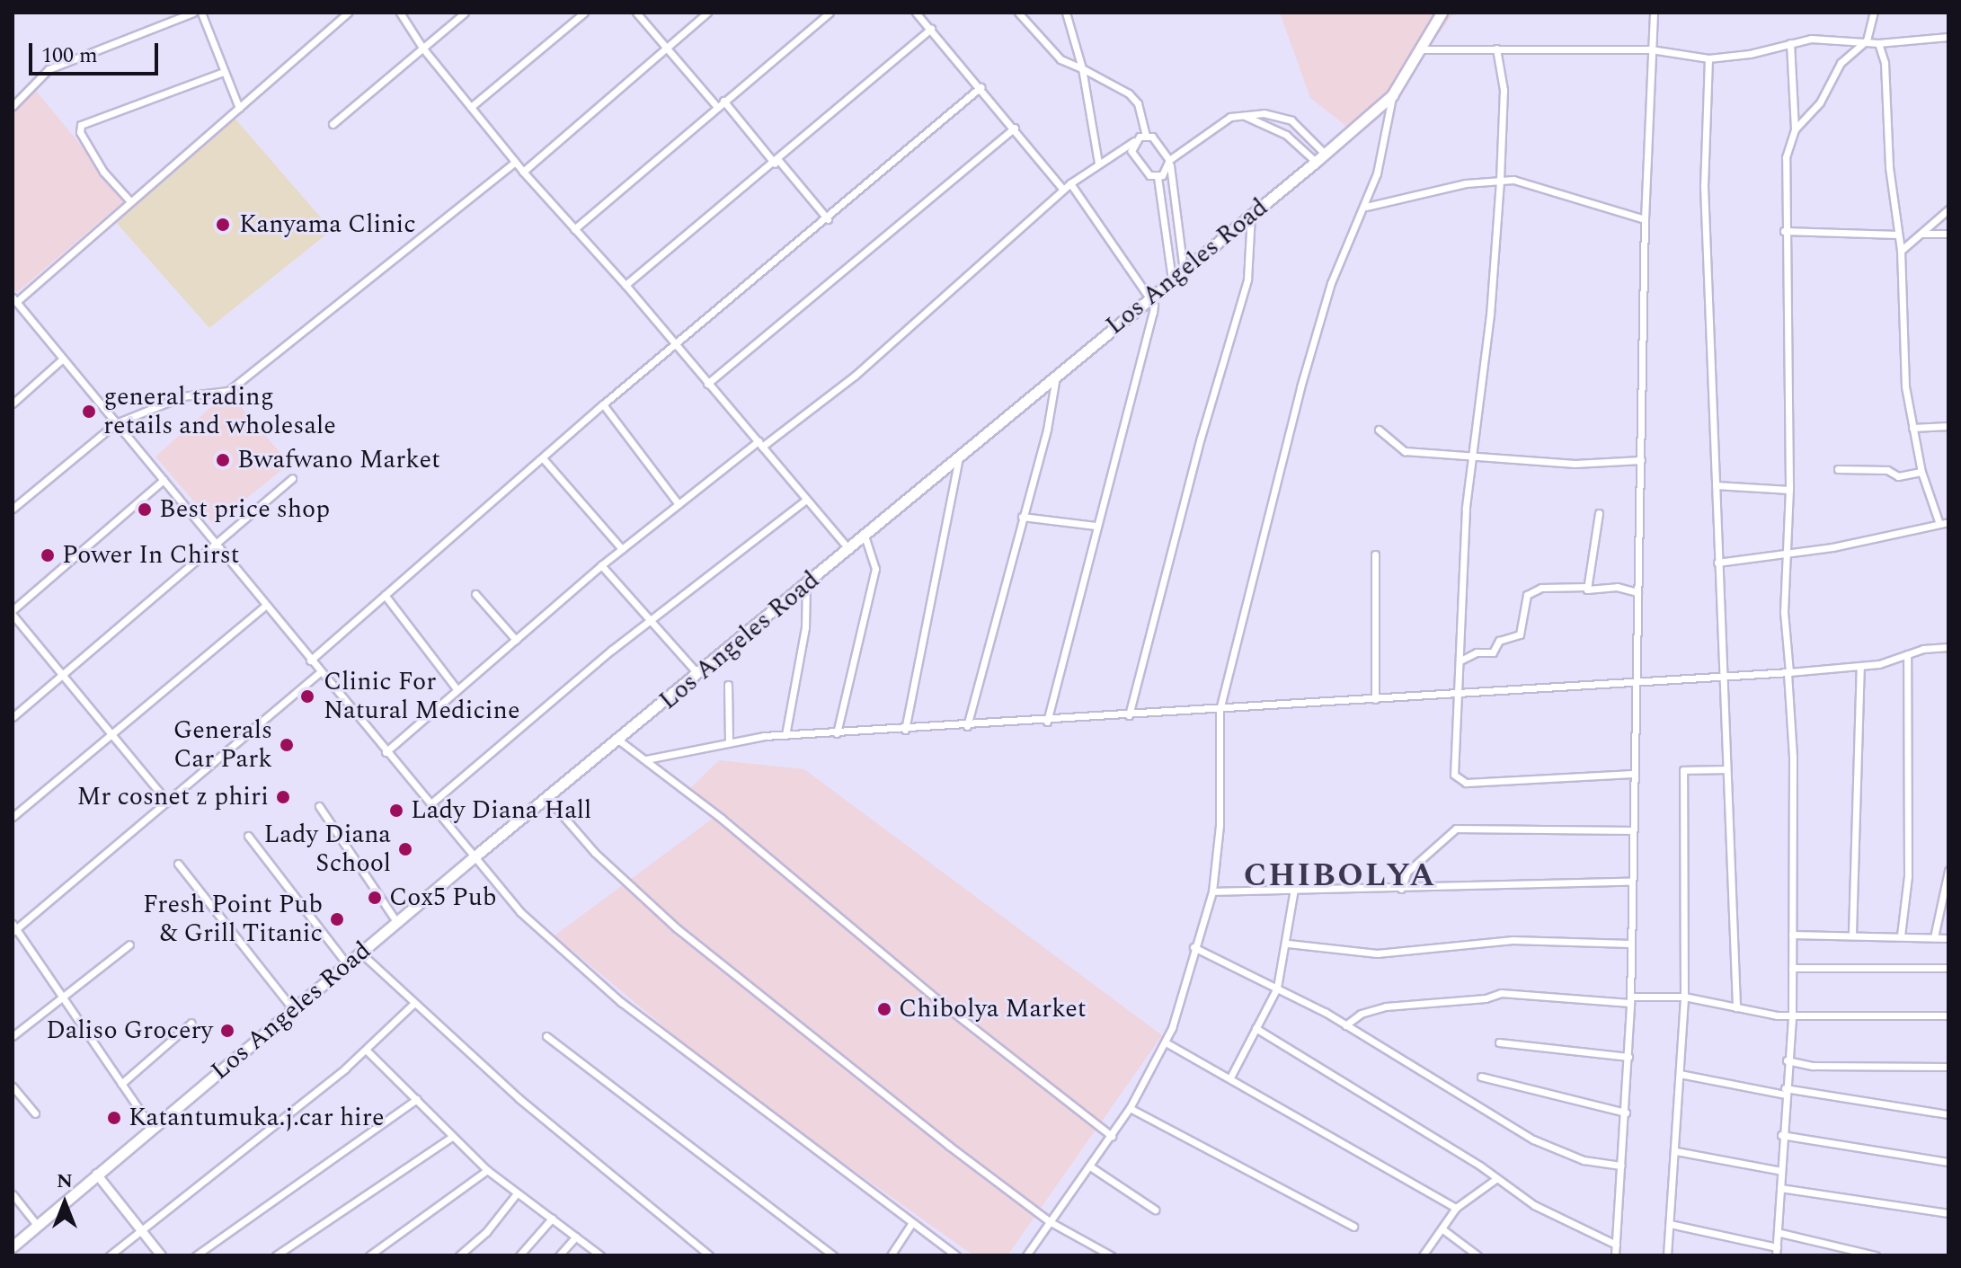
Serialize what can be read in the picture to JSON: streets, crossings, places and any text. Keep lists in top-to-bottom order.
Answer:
{
  "streets": {
    "main road": ["Los Angeles Road"]
  },
  "districts": ["CHIBOLYA"],
  "places": [
    "Kanyama Clinic",
    "general trading retails and wholesale",
    "Bwafwano Market",
    "Best price shop",
    "Power In Chirst",
    "Clinic For Natural Medicine",
    "Generals Car Park",
    "Mr cosnet z phiri",
    "Lady Diana Hall",
    "Lady Diana School",
    "Cox5 Pub",
    "Fresh Point Pub & Grill Titanic",
    "Chibolya Market",
    "Daliso Grocery",
    "Katantumuka.j.car hire"
  ],
  "scale_bar": "100 m",
  "north": "top"
}
